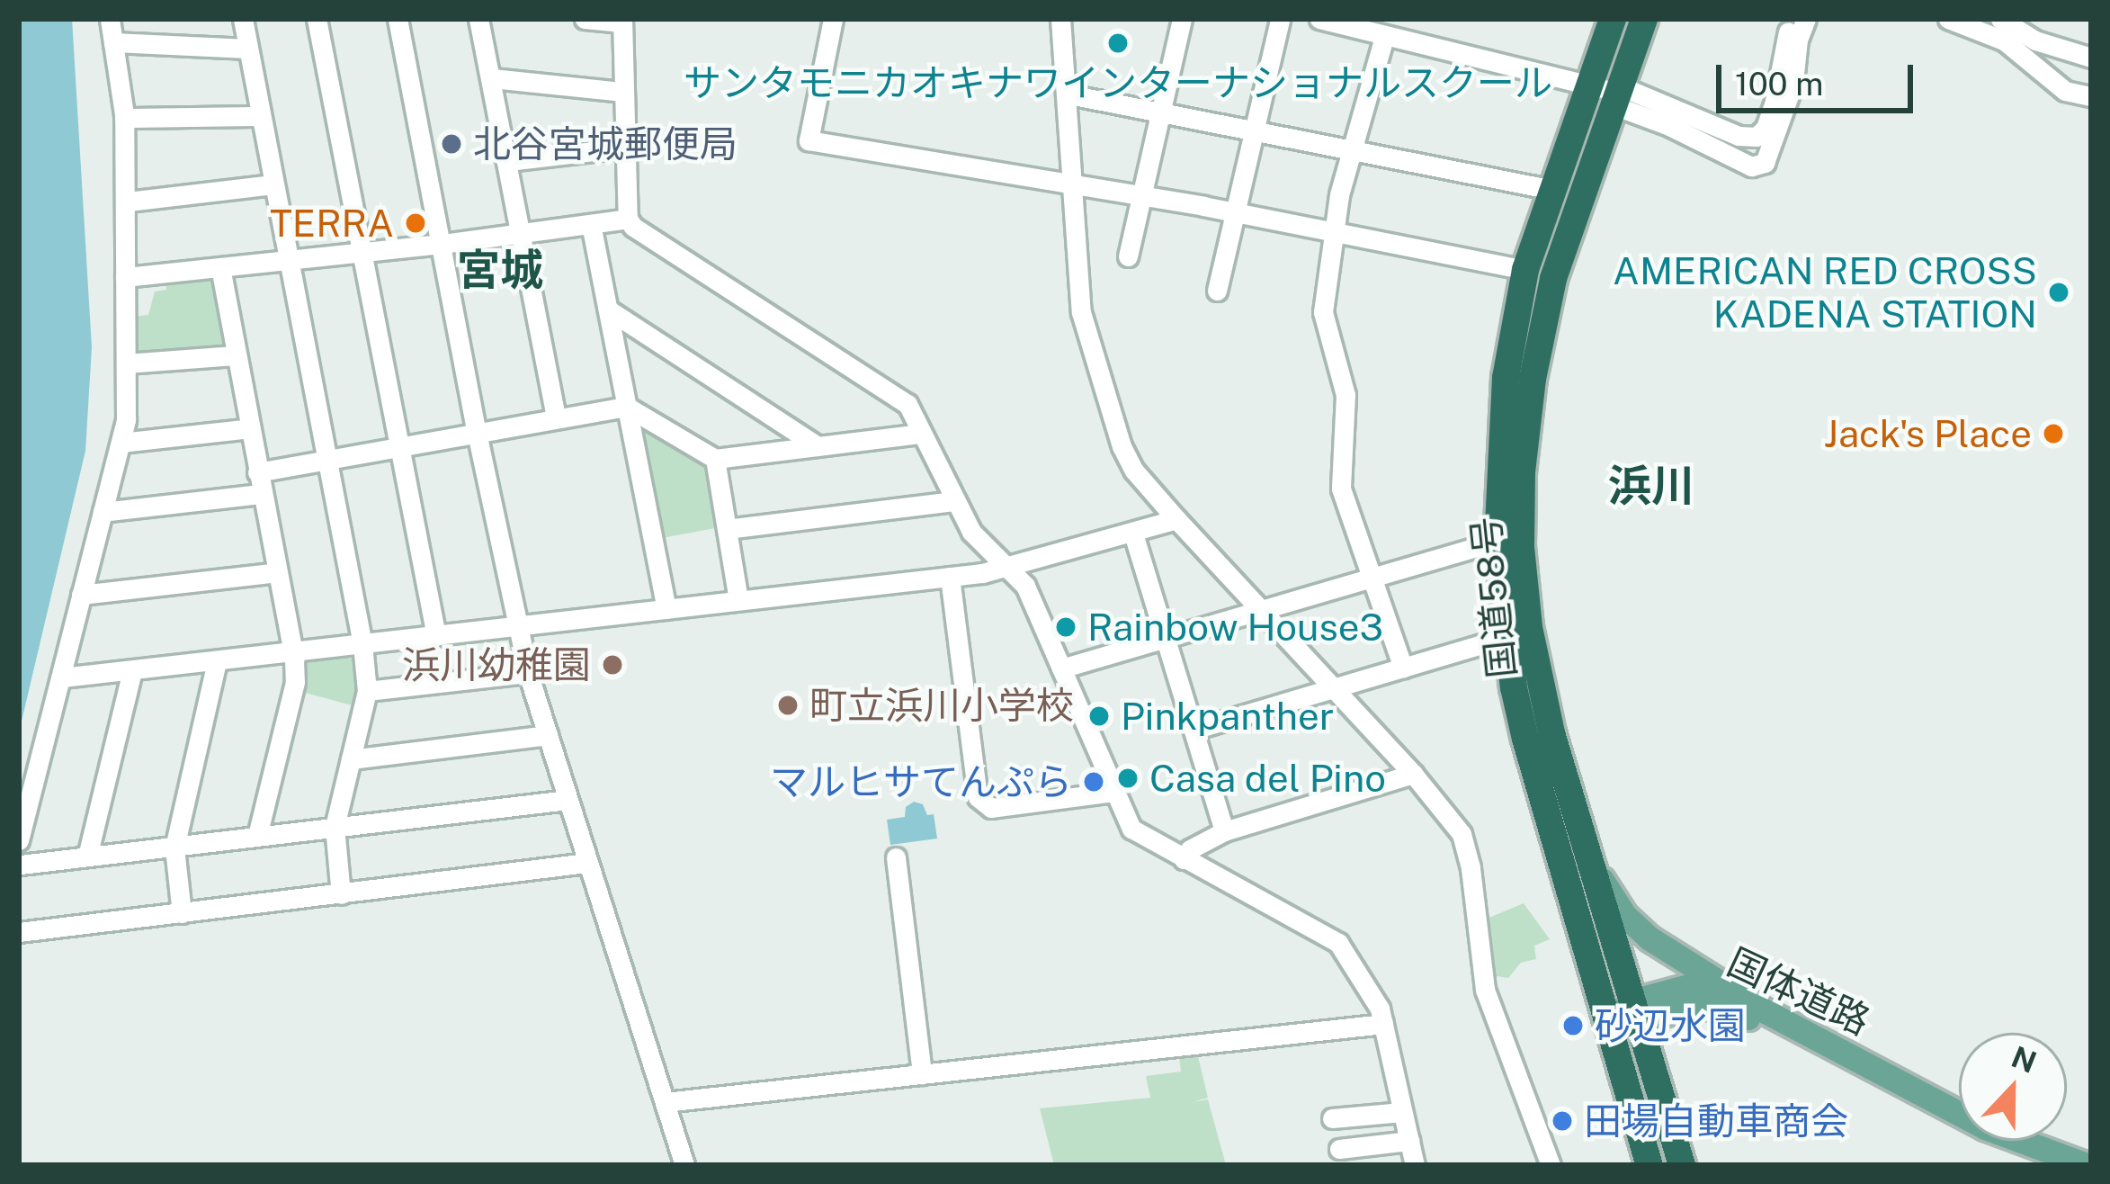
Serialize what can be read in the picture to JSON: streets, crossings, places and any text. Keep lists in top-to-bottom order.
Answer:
{
  "streets": {
    "highway": ["国道58号"],
    "main road": ["国体道路"]
  },
  "crossings": [
    ["国道58号", "国体道路"]
  ],
  "districts": ["宮城", "浜川"],
  "places": [
    "サンタモニカオキナワインターナショナルスクール",
    "北谷宮城郵便局",
    "TERRA",
    "AMERICAN RED CROSS KADENA STATION",
    "Jack's Place",
    "Rainbow House3",
    "浜川幼稚園",
    "町立浜川小学校",
    "Pinkpanther",
    "Casa del Pino",
    "マルヒサてんぷら",
    "砂辺水園",
    "田場自動車商会"
  ],
  "scale_bar": "100 m",
  "north": "top"
}
